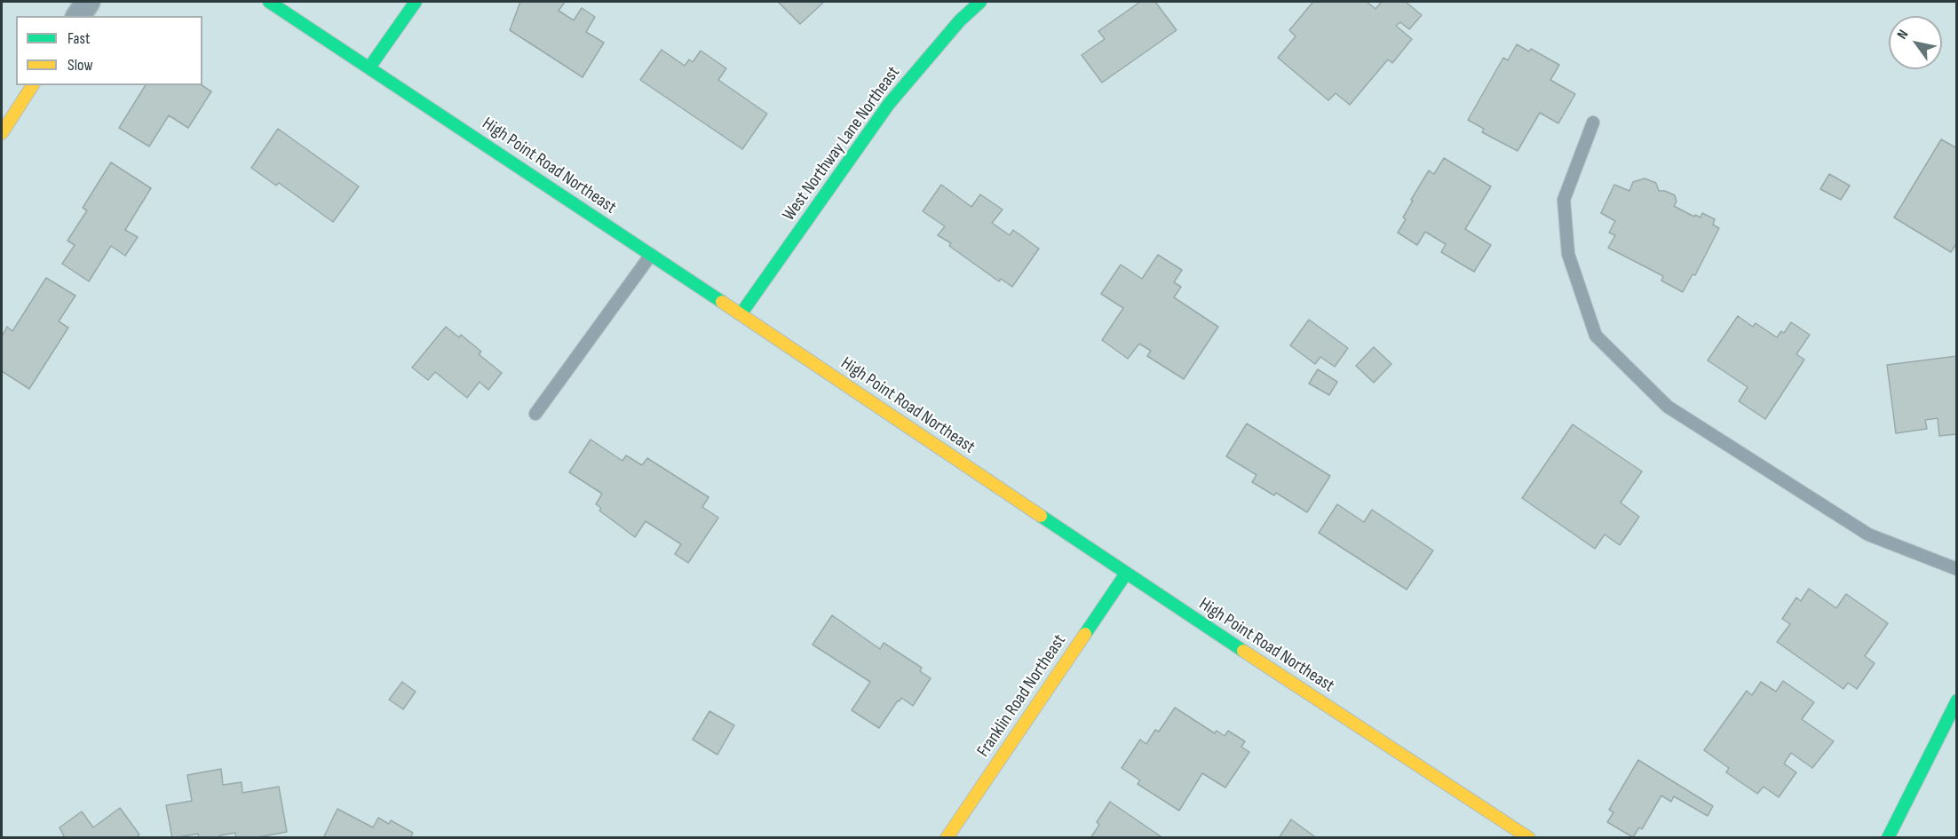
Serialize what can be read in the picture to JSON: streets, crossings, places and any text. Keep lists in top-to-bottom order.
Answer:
{
  "streets": {
    "street": ["West Northway Lane Northeast", "High Point Road Northeast", "Franklin Road Northeast"]
  },
  "crossings": [
    ["West Northway Lane Northeast", "High Point Road Northeast"],
    ["High Point Road Northeast", "Franklin Road Northeast"]
  ],
  "legend": ["Fast", "Slow"],
  "north": "top left"
}
